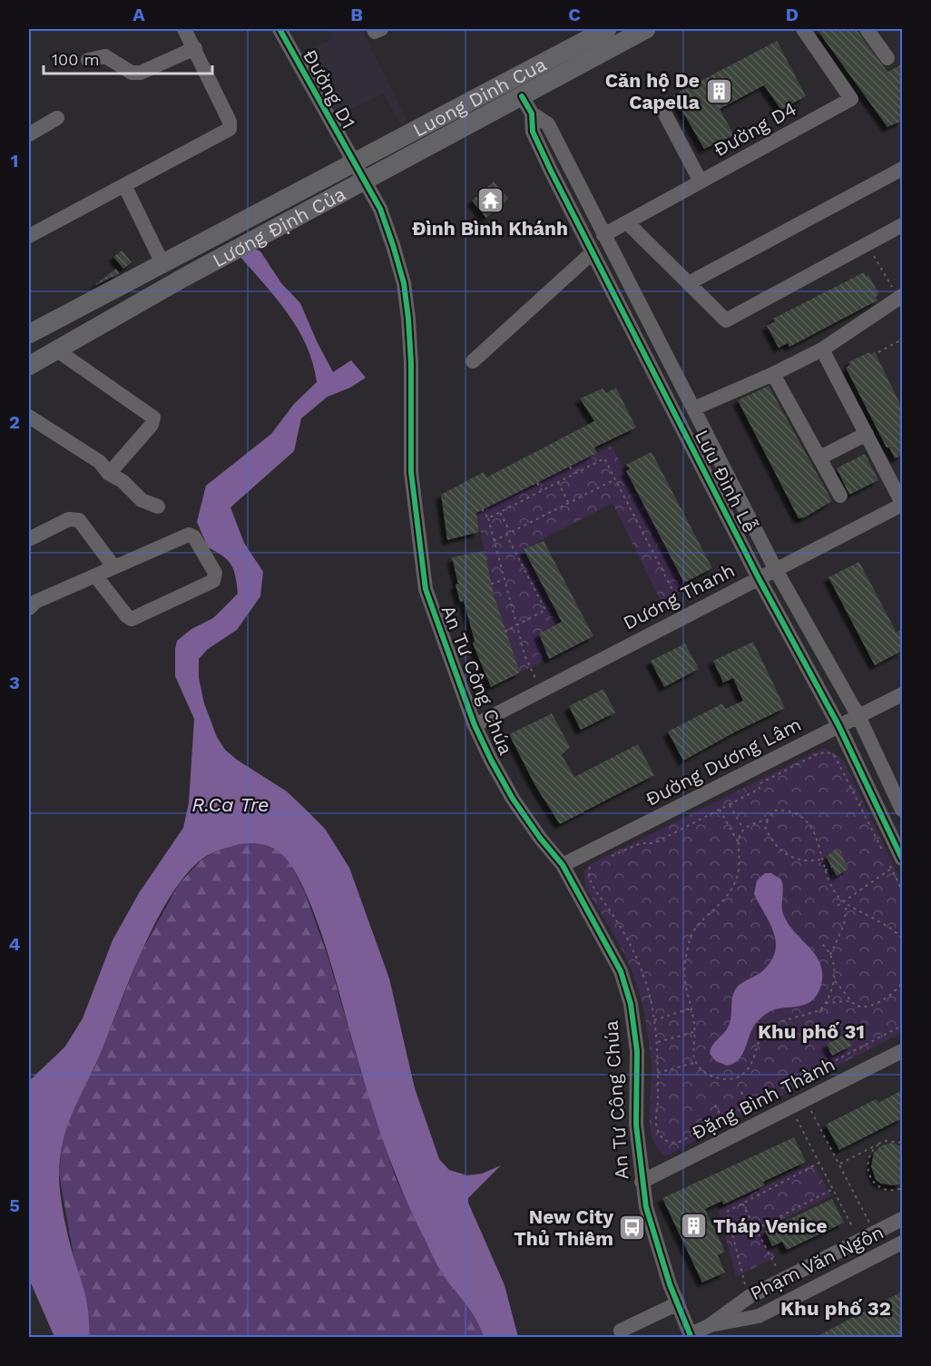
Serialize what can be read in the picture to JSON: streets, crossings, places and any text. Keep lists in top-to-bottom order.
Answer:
{
  "streets": {
    "main road": ["Luong Dinh Cua", "Lương Định Của"],
    "street": [
      "Đường D1",
      "Đường D4",
      "Lưu Đình Lễ",
      "Dương Thanh",
      "An Tư Công Chúa",
      "Đường Dương Lâm",
      "Đặng Bình Thành",
      "Phạm Văn Ngôn"
    ]
  },
  "crossings": [
    ["Đường D1", "Luong Dinh Cua"],
    ["Đường D1", "Lương Định Của"],
    ["Đường D1", "An Tư Công Chúa"],
    ["Luong Dinh Cua", "Lương Định Của"],
    ["Luong Dinh Cua", "An Tư Công Chúa"],
    ["Đường D4", "Lưu Đình Lễ"],
    ["Lương Định Của", "An Tư Công Chúa"],
    ["Lưu Đình Lễ", "Dương Thanh"],
    ["Lưu Đình Lễ", "Đường Dương Lâm"],
    ["Dương Thanh", "An Tư Công Chúa"],
    ["An Tư Công Chúa", "Đường Dương Lâm"],
    ["An Tư Công Chúa", "Đặng Bình Thành"]
  ],
  "districts": ["Khu phố 31", "Khu phố 32"],
  "water": ["R.Ca Tre"],
  "places": {
    "building": ["Căn hộ De Capella", "Tháp Venice"],
    "temple": ["Đình Bình Khánh"],
    "bus stop": ["New City Thủ Thiêm"]
  },
  "scale_bar": "100 m",
  "grid": {
    "columns": [
      "A",
      "B",
      "C",
      "D"
    ],
    "rows": [
      "1",
      "2",
      "3",
      "4",
      "5"
    ]
  }
}
